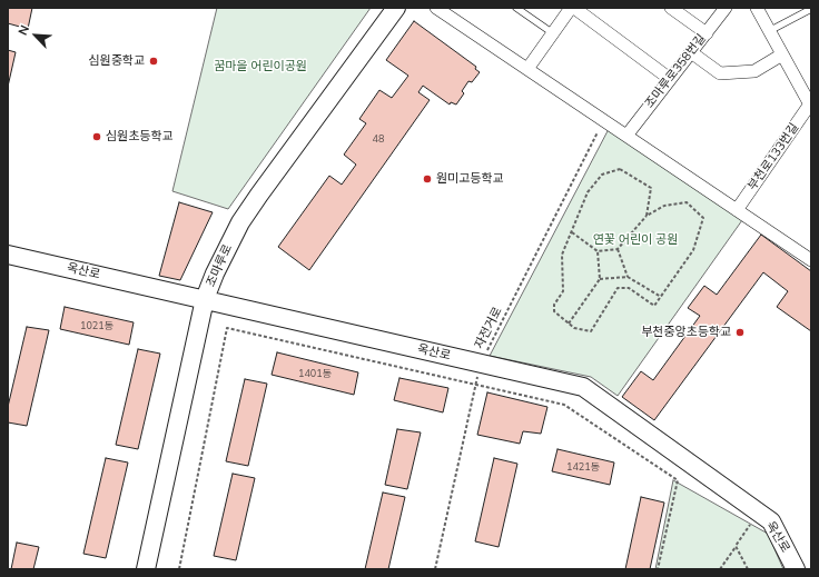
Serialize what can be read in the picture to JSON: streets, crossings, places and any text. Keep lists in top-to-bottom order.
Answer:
{
  "streets": {
    "street": [
      "조마루로358번길",
      "부천로133번길",
      "조마루로",
      "옥산로"
    ],
    "path": ["자전거로"]
  },
  "crossings": [
    ["조마루로", "옥산로"],
    ["옥산로", "자전거로"]
  ],
  "parks": ["꿈마을 어린이공원", "연꽃 어린이 공원"],
  "places": [
    "심원중학교",
    "심원초등학교",
    "원미고등학교",
    "부천중앙초등학교"
  ],
  "house_numbers": [
    "48",
    "1021동",
    "1401동",
    "1421동"
  ],
  "north": "top left"
}
